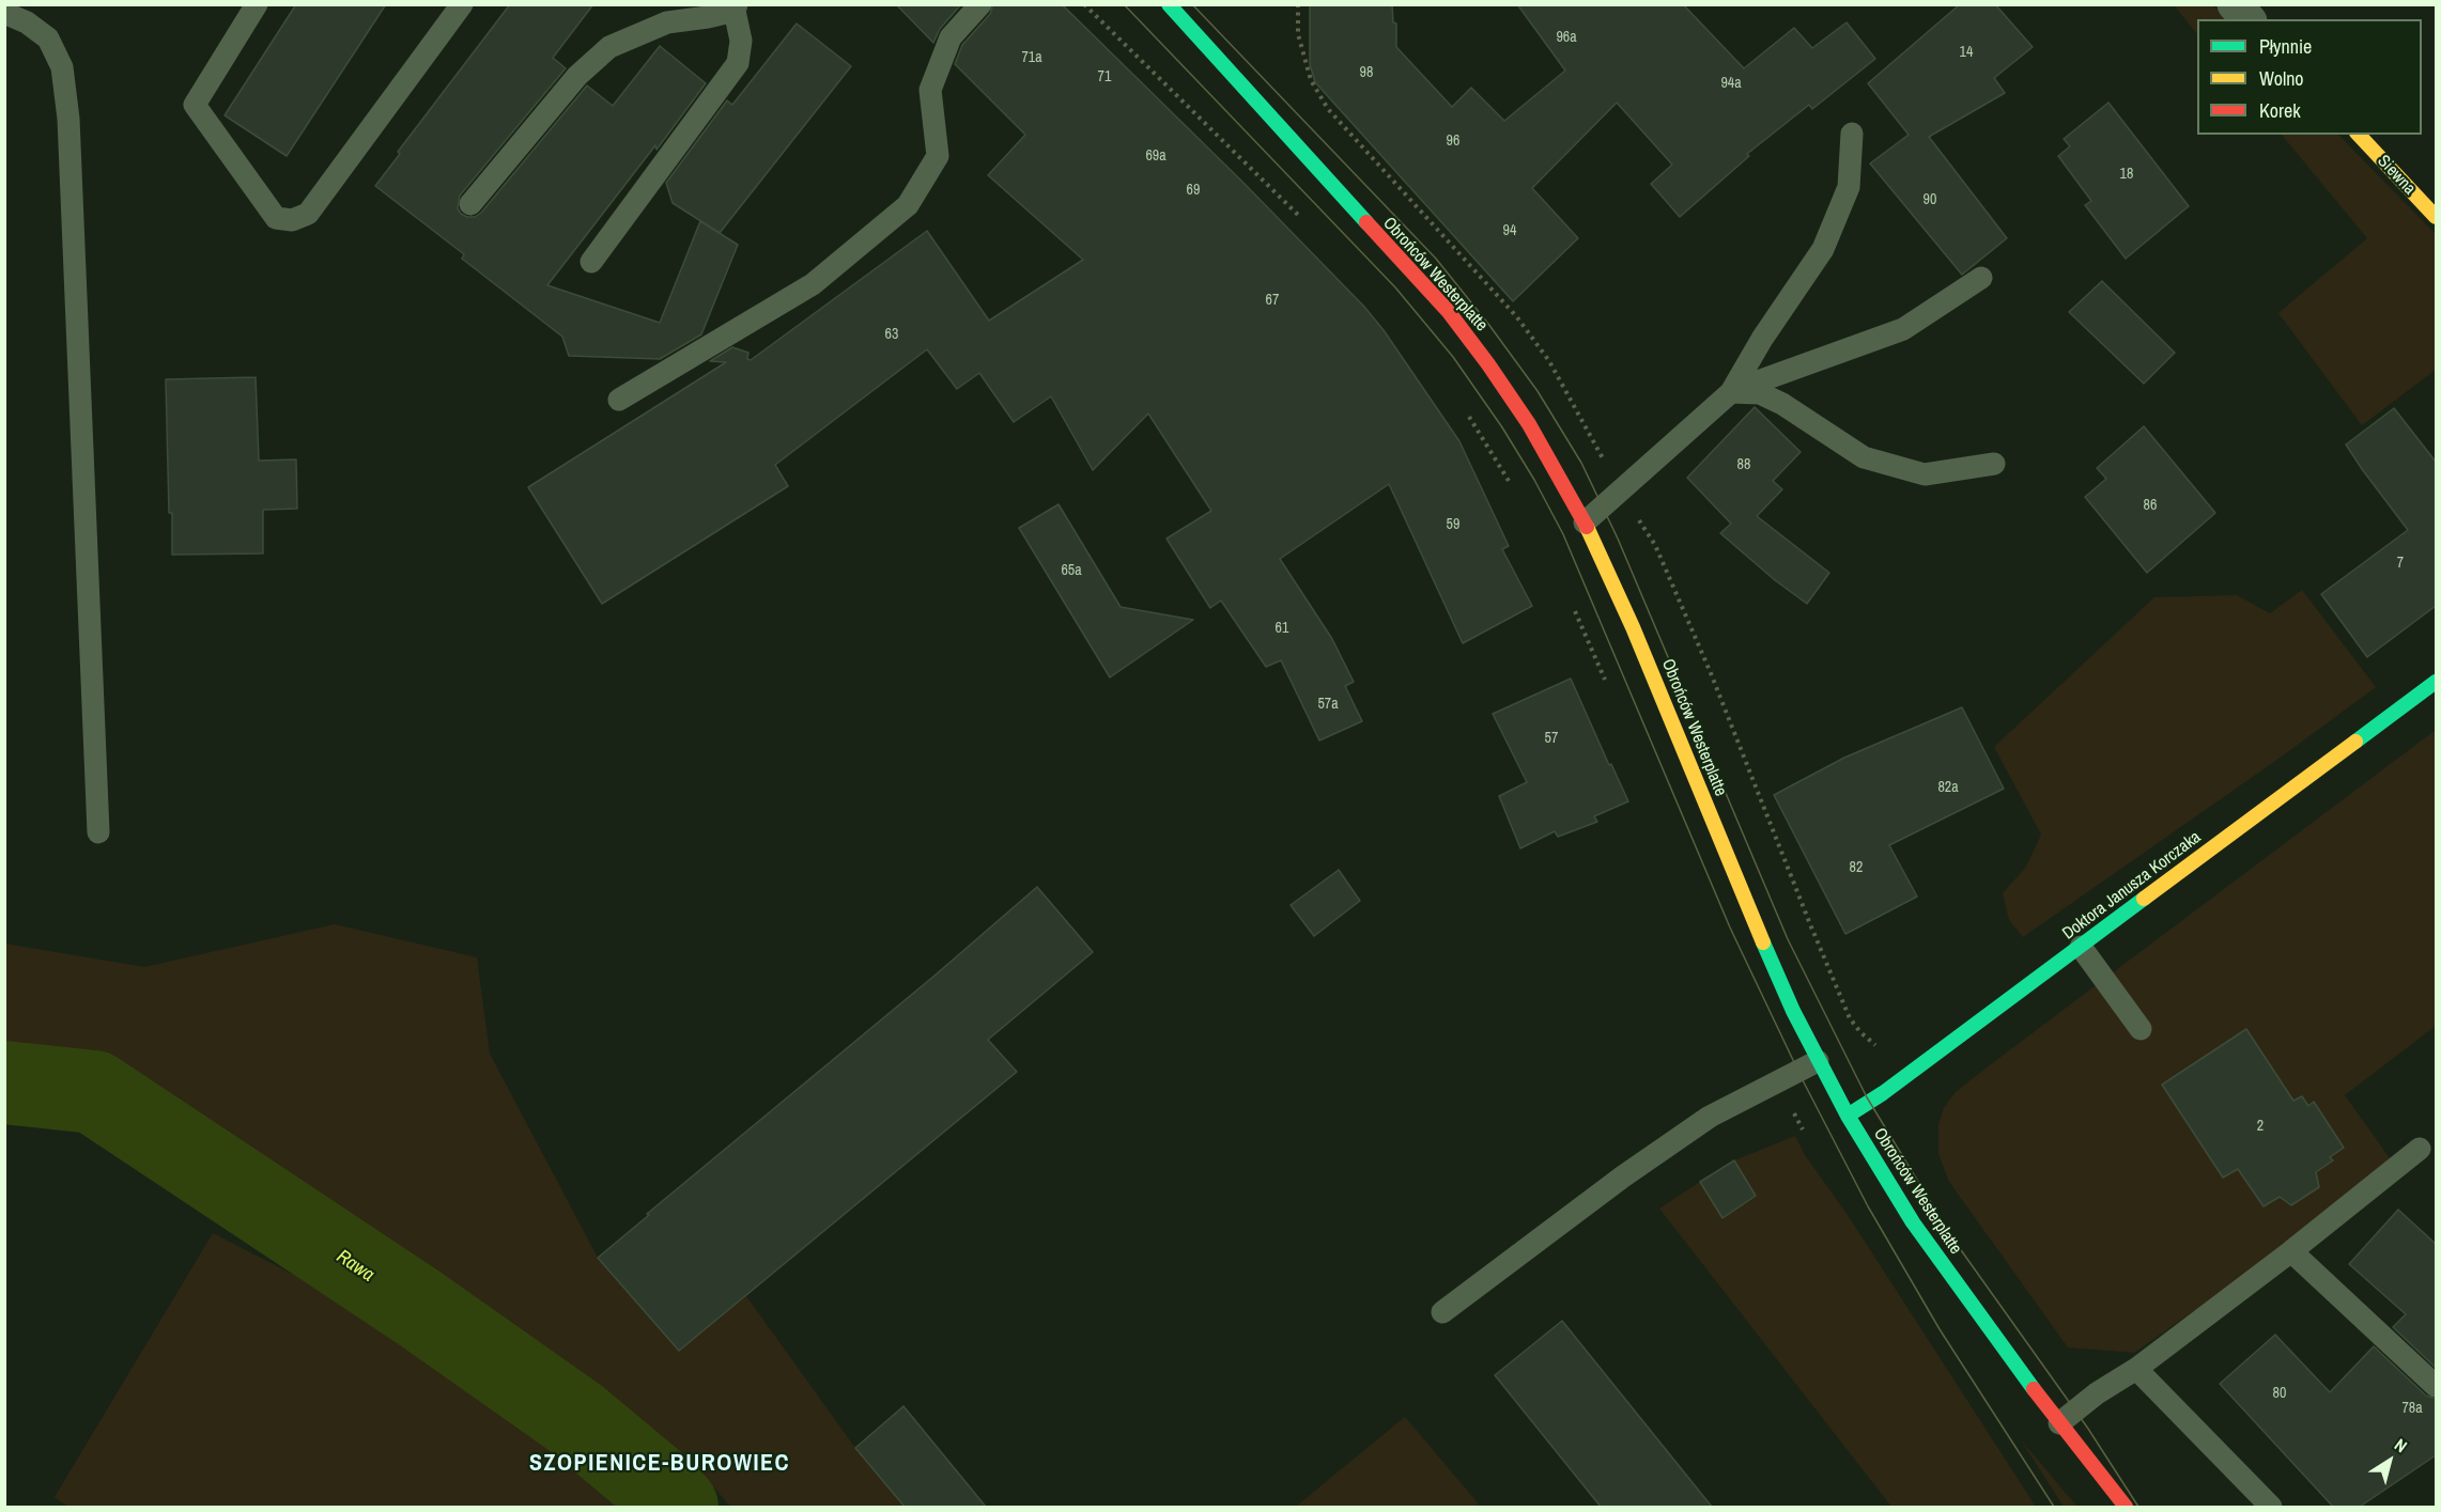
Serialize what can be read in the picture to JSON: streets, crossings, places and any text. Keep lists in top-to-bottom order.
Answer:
{
  "streets": {
    "street": ["Siewna", "Obrońców Westerplatte", "Doktora Janusza Korczaka"]
  },
  "crossings": [
    ["Obrońców Westerplatte", "Doktora Janusza Korczaka"]
  ],
  "districts": ["SZOPIENICE-BUROWIEC"],
  "water": ["Rawa"],
  "house_numbers": [
    "96a",
    "14",
    "71a",
    "98",
    "71",
    "94a",
    "96",
    "69a",
    "18",
    "69",
    "90",
    "94",
    "67",
    "63",
    "88",
    "86",
    "59",
    "7",
    "65a",
    "61",
    "57a",
    "57",
    "82a",
    "82",
    "2",
    "80",
    "78a"
  ],
  "legend": ["Płynnie", "Wolno", "Korek"],
  "north": "top right"
}
